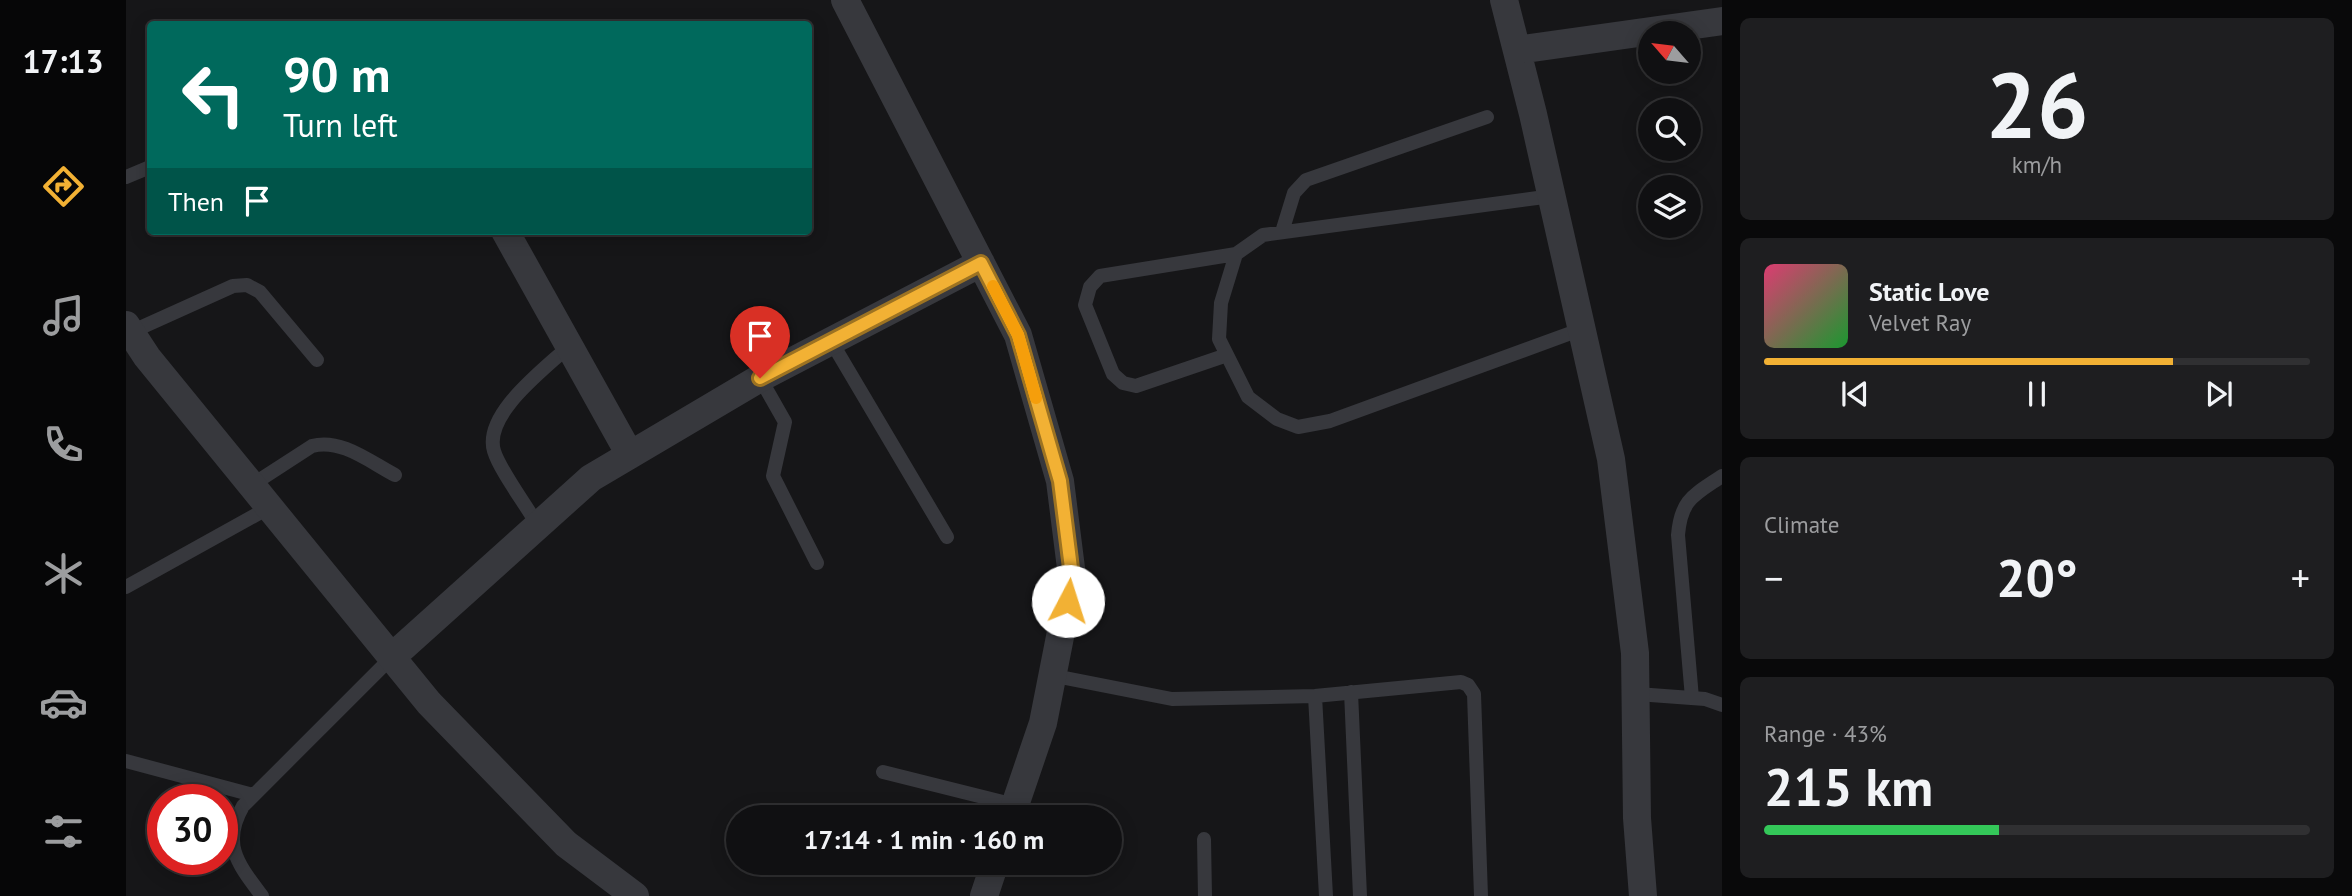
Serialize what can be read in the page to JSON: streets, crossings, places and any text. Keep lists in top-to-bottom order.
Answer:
{
  "north": "top left",
  "page": {
    "tabs": "17:13",
    "tile": [
      ["26", "km/h"],
      "Climate",
      ["Range · 43%", "215 km"]
    ],
    "turn": ["90 m", "Turn left"],
    "then": "Then",
    "song": ["Static Love", "Velvet Ray"],
    "heat": ["−", "20°", "+"],
    "limit": "30",
    "trip": "17:14 · 1 min · 160 m"
  }
}
